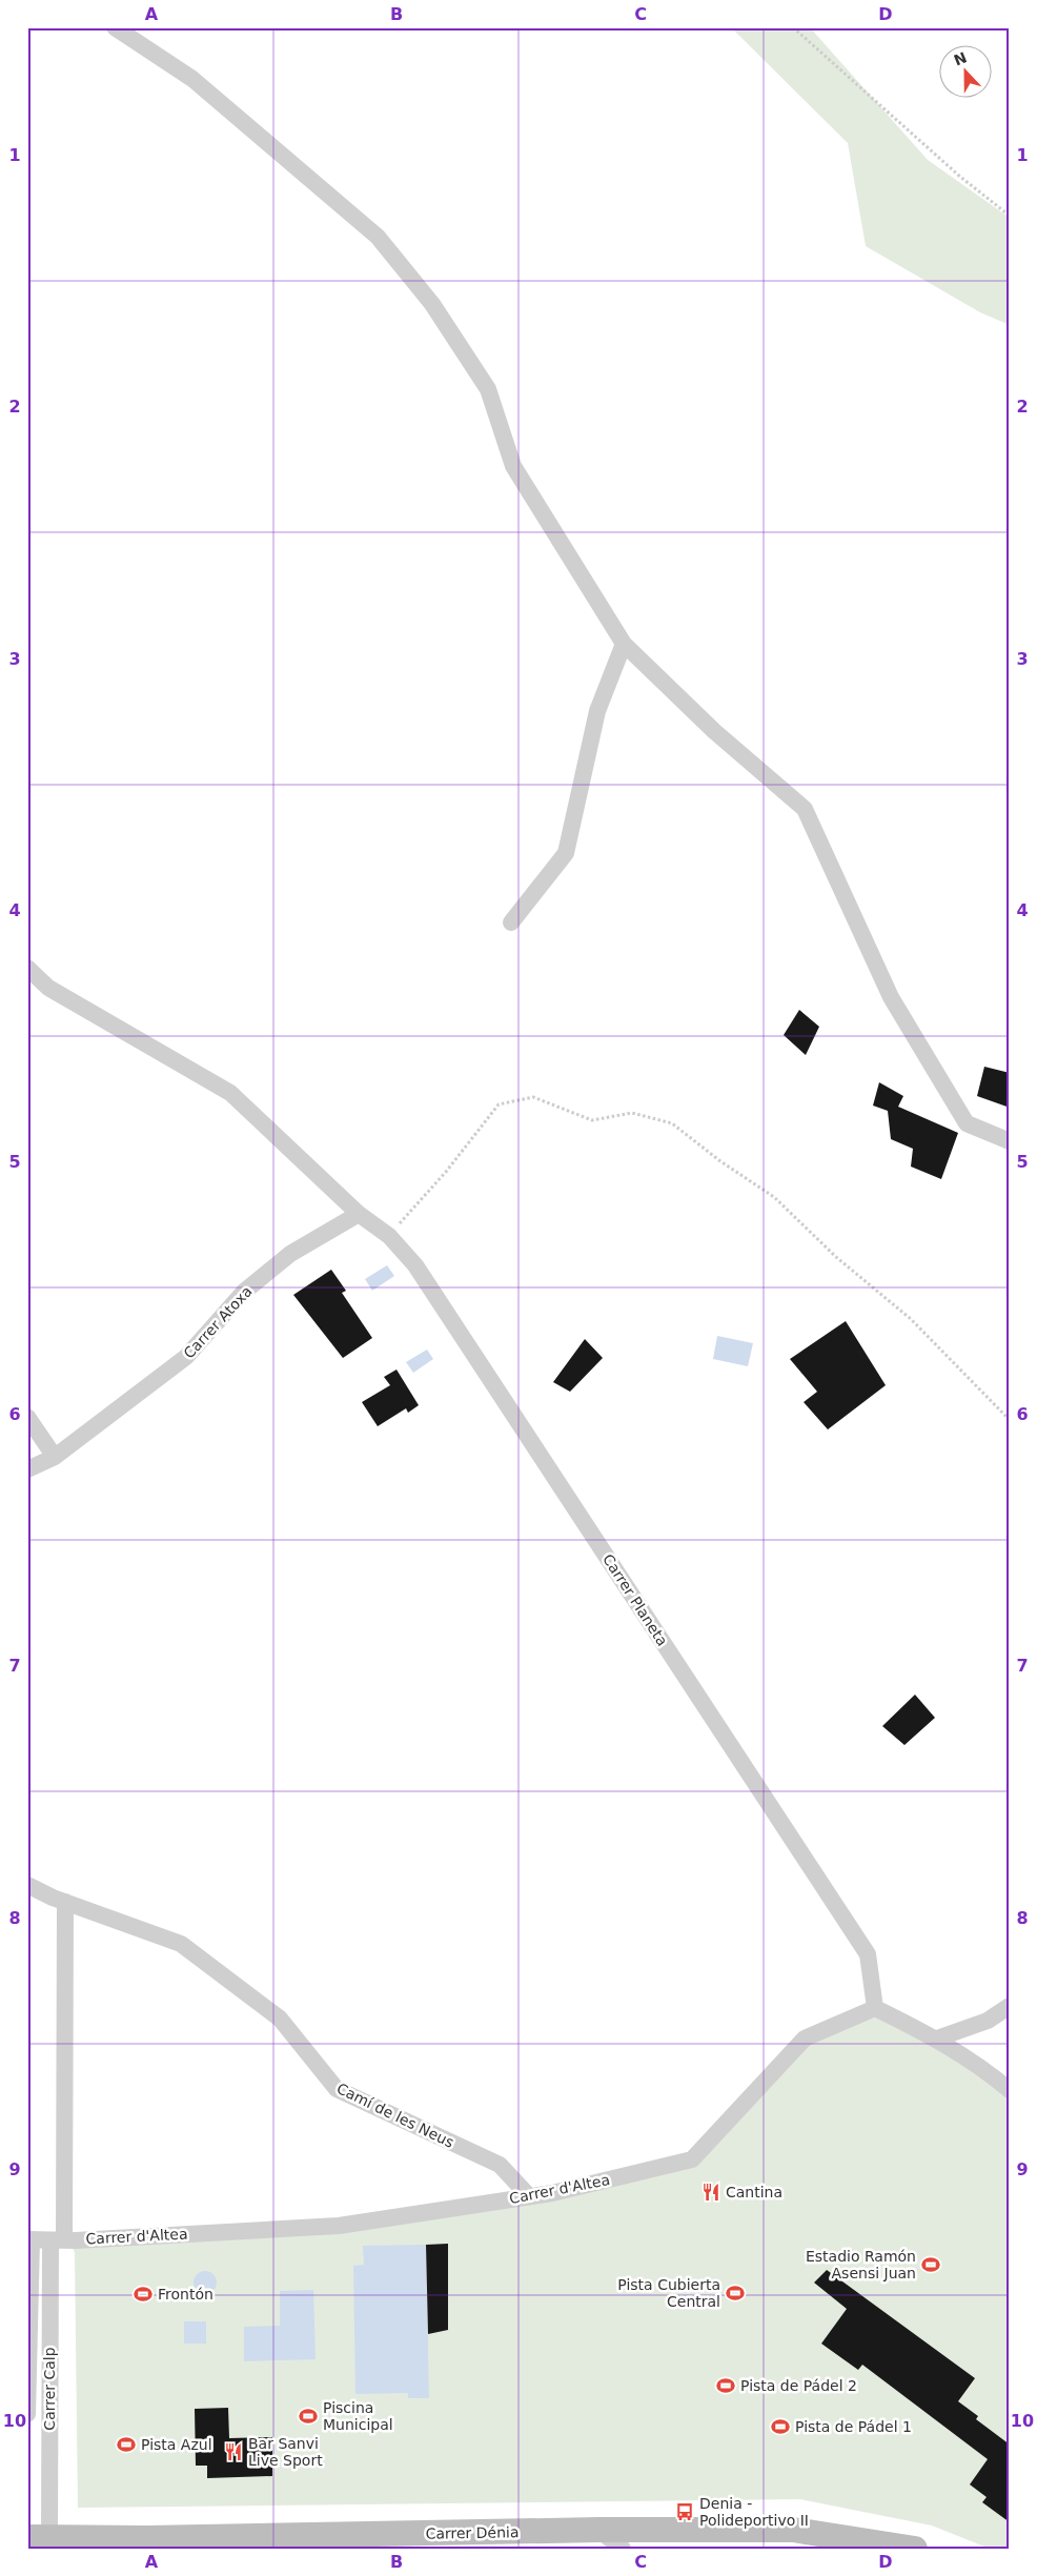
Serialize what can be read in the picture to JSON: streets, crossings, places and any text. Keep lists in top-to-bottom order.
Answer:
{
  "streets": {
    "street": [
      "Carrer Atoxa",
      "Carrer Planeta",
      "Camí de les Neus",
      "Carrer d'Altea",
      "Carrer Calp",
      "Carrer Dénia"
    ]
  },
  "crossings": [
    ["Carrer Atoxa", "Carrer Planeta"],
    ["Carrer Planeta", "Carrer d'Altea"],
    ["Camí de les Neus", "Carrer d'Altea"],
    ["Camí de les Neus", "Carrer Calp"],
    ["Carrer d'Altea", "Carrer Calp"],
    ["Carrer Calp", "Carrer Dénia"]
  ],
  "places": {
    "restaurant": ["Cantina", "Bar Sanvi Live Sport"],
    "sports": [
      "Estadio Ramón Asensi Juan",
      "Pista Cubierta Central",
      "Frontón",
      "Pista de Pádel 2",
      "Piscina Municipal",
      "Pista de Pádel 1",
      "Pista Azul"
    ],
    "bus stop": ["Denia - Polideportivo II"]
  },
  "north": "top",
  "grid": {
    "columns": [
      "A",
      "B",
      "C",
      "D"
    ],
    "rows": [
      "1",
      "2",
      "3",
      "4",
      "5",
      "6",
      "7",
      "8",
      "9",
      "10"
    ]
  }
}
